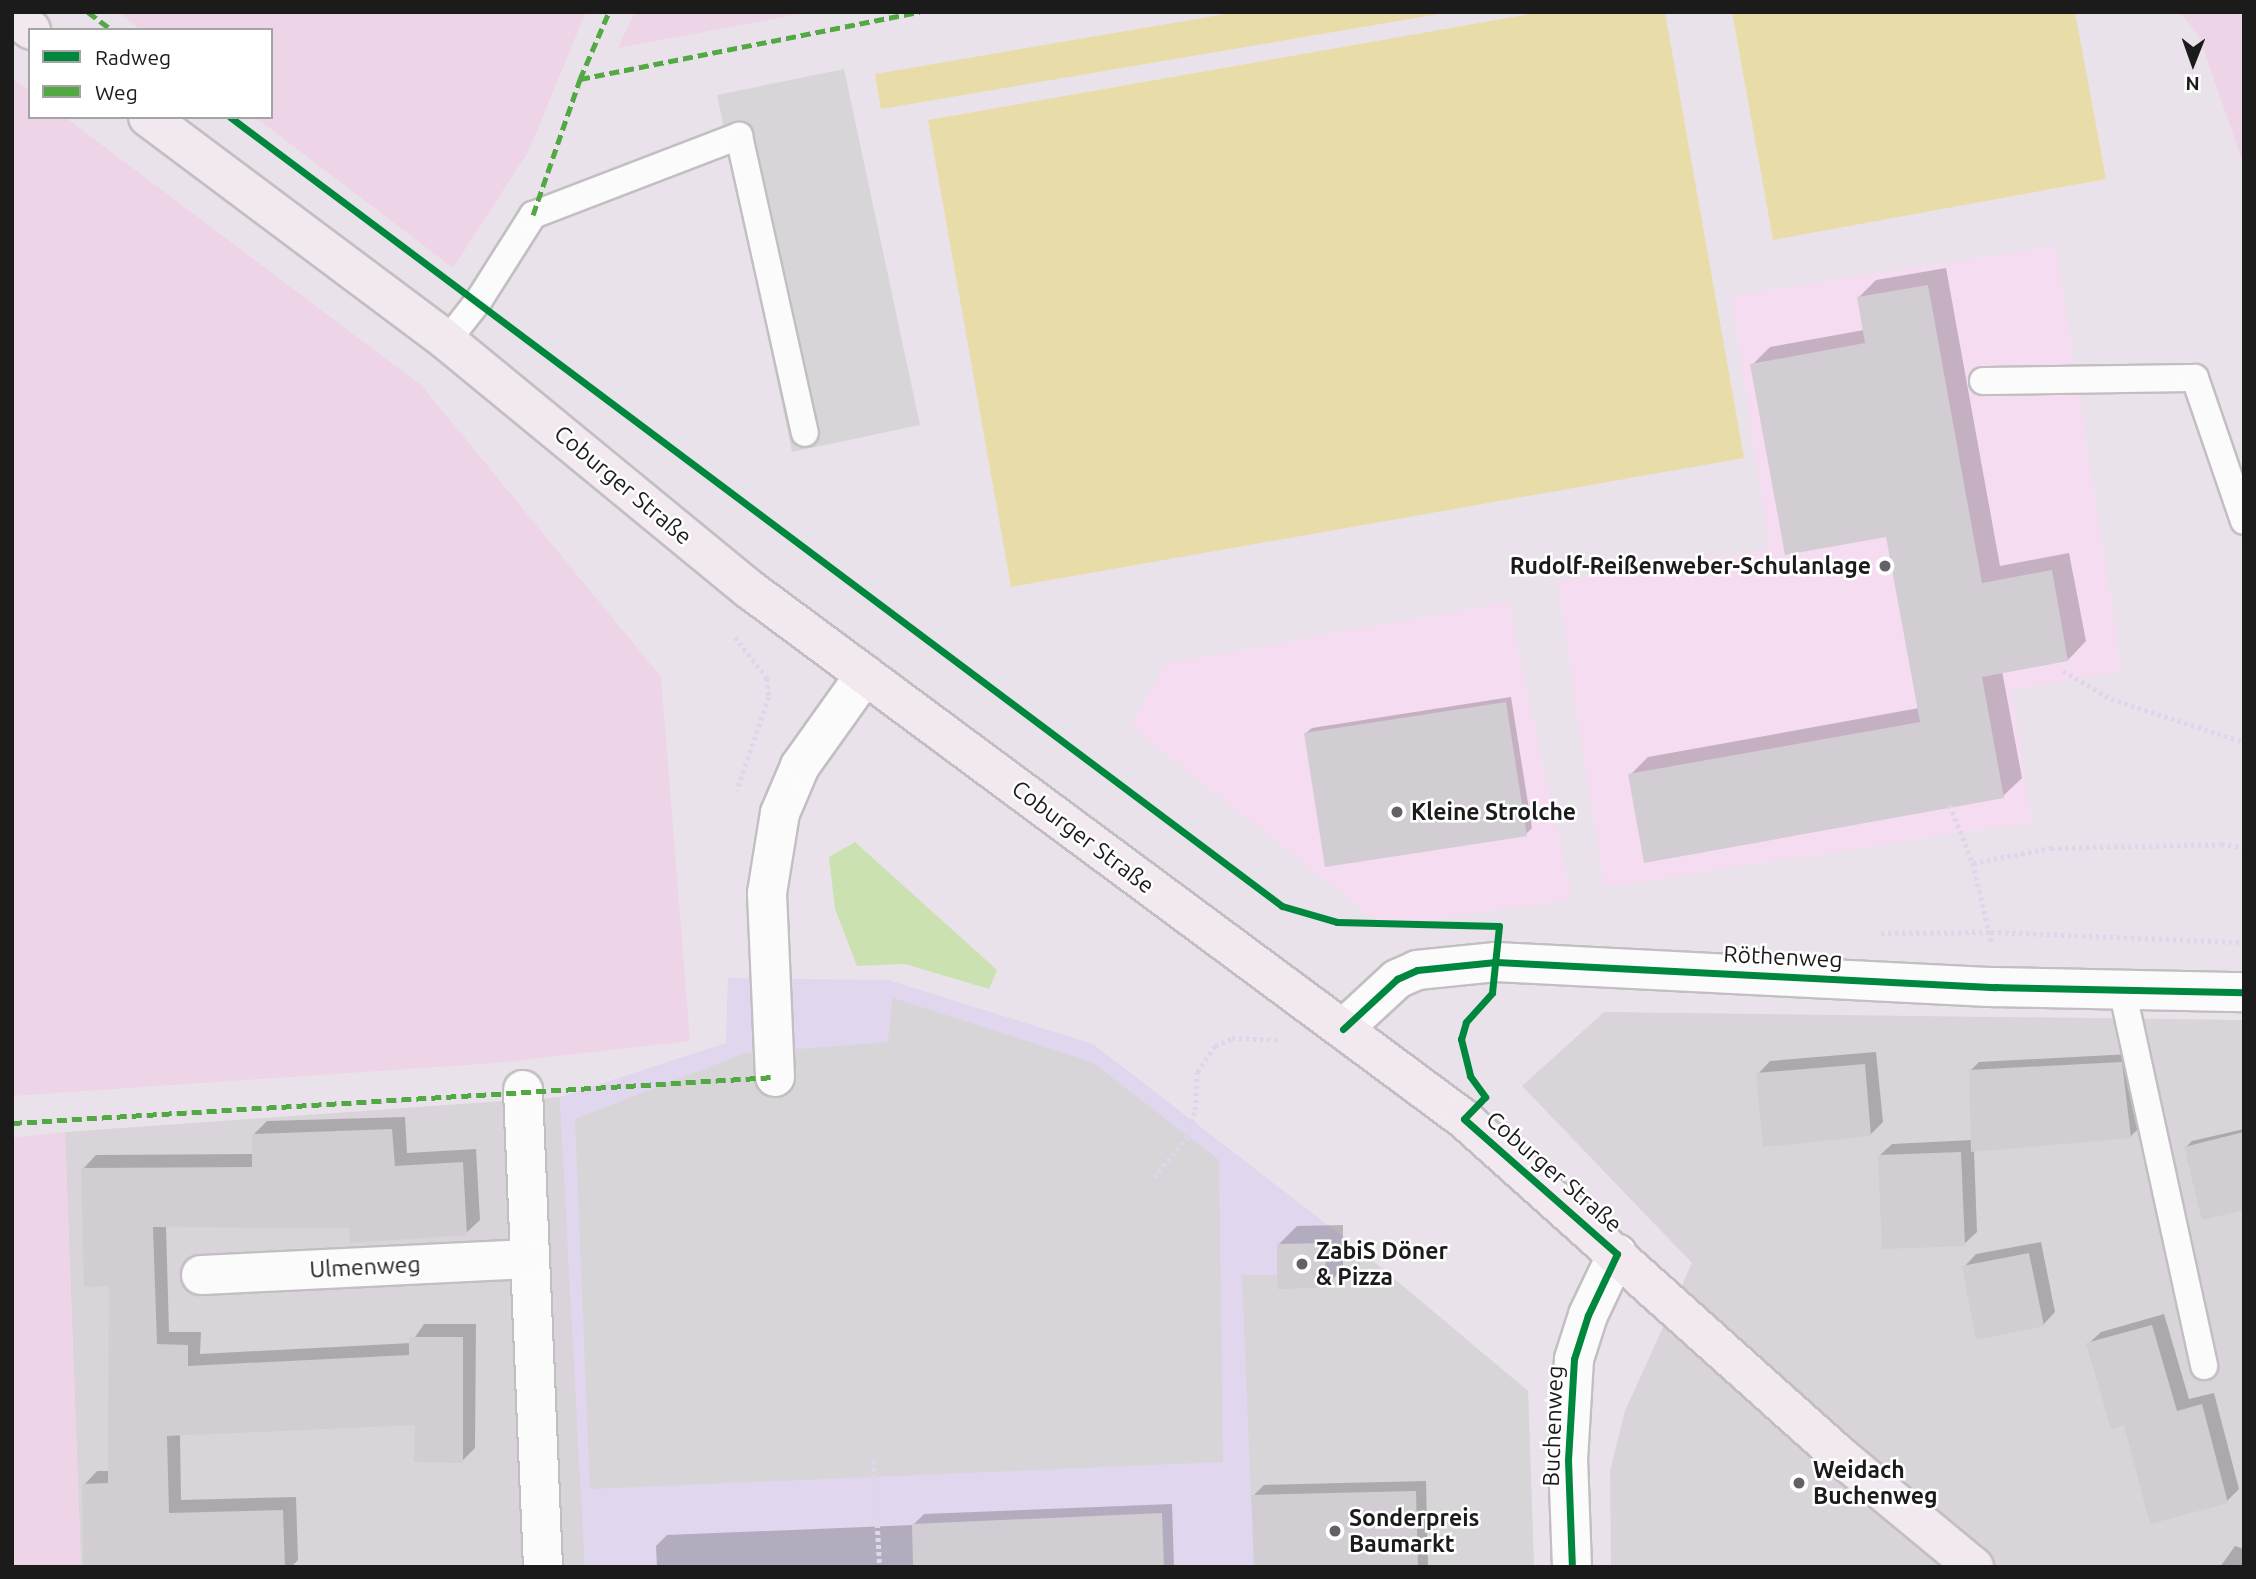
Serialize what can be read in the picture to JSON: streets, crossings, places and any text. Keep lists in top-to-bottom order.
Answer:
{
  "streets": {
    "main road": ["Coburger Straße"],
    "street": ["Röthenweg", "Ulmenweg", "Buchenweg"]
  },
  "crossings": [
    ["Coburger Straße", "Röthenweg"],
    ["Coburger Straße", "Buchenweg"]
  ],
  "places": [
    "Rudolf-Reißenweber-Schulanlage",
    "Kleine Strolche",
    "ZabiS Döner & Pizza",
    "Weidach Buchenweg",
    "Sonderpreis Baumarkt"
  ],
  "legend": ["Radweg", "Weg"],
  "north": "bottom"
}
